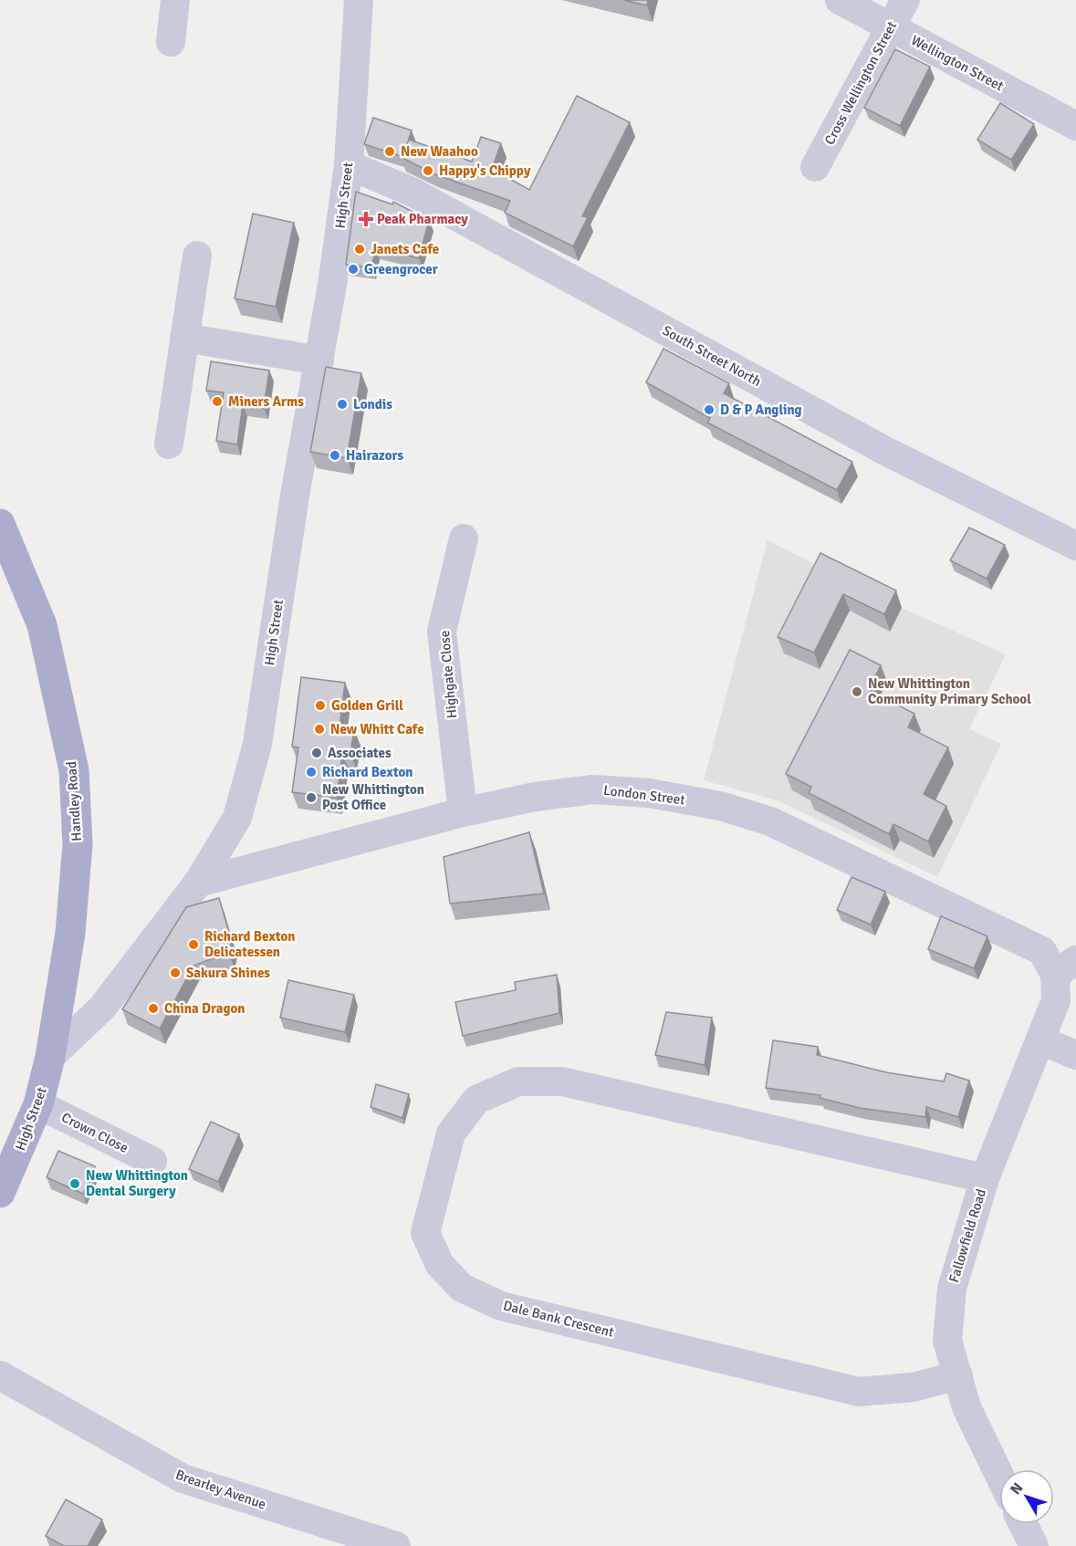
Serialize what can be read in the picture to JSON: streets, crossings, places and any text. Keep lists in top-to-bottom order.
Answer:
{
  "streets": {
    "main road": ["High Street", "Handley Road"],
    "street": [
      "Wellington Street",
      "Cross Wellington Street",
      "South Street North",
      "Highgate Close",
      "London Street",
      "Crown Close",
      "Fallowfield Road",
      "Dale Bank Crescent",
      "Brearley Avenue"
    ]
  },
  "crossings": [
    ["Wellington Street", "Cross Wellington Street"],
    ["High Street", "South Street North"],
    ["High Street", "London Street"],
    ["High Street", "Handley Road"],
    ["High Street", "Crown Close"],
    ["Highgate Close", "London Street"],
    ["London Street", "Fallowfield Road"],
    ["Fallowfield Road", "Dale Bank Crescent"]
  ],
  "places": {
    "other": [
      "New Waahoo",
      "Happy's Chippy",
      "Janets Cafe",
      "Greengrocer",
      "Miners Arms",
      "Londis",
      "D & P Angling",
      "Hairazors",
      "New Whittington Community Primary School",
      "Golden Grill",
      "New Whitt Cafe",
      "Associates",
      "Richard Bexton",
      "New Whittington Post Office",
      "Richard Bexton Delicatessen",
      "Sakura Shines",
      "China Dragon",
      "New Whittington Dental Surgery"
    ],
    "health": ["Peak Pharmacy"]
  },
  "north": "top left"
}
